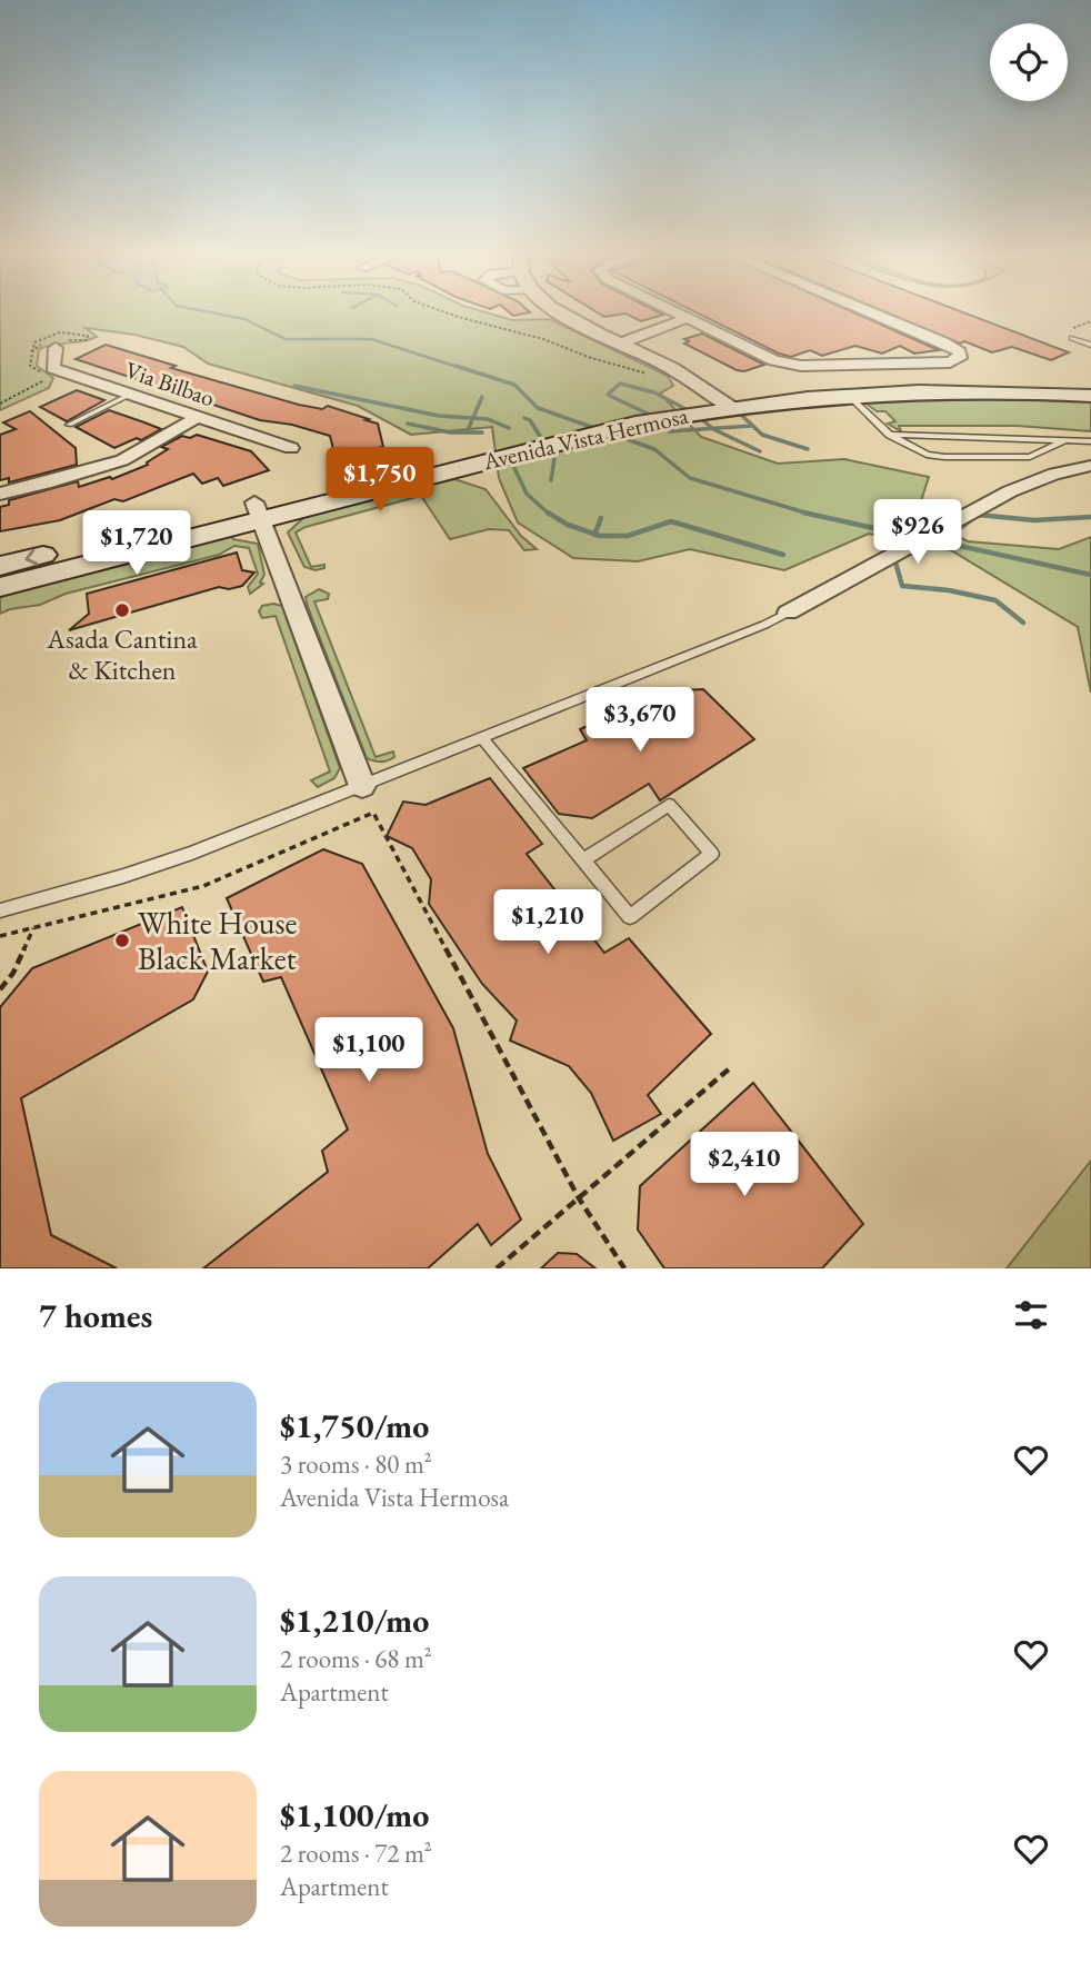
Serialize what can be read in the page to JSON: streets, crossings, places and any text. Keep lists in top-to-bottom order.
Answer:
{
  "streets": {
    "main road": ["Avenida Vista Hermosa"],
    "street": ["Via Bilbao"]
  },
  "places": ["Asada Cantina & Kitchen", "White House Black Market"],
  "page": {
    "price": [
      "$1,750",
      "$926",
      "$1,720",
      "$3,670",
      "$1,210",
      "$1,100",
      "$2,410"
    ],
    "heading": "7 homes",
    "list": [
      {
        "name": "$1,750/mo",
        "note": "3 rooms · 80 m² · Avenida Vista Hermosa"
      },
      {
        "name": "$1,210/mo",
        "note": "2 rooms · 68 m² · Apartment"
      },
      {
        "name": "$1,100/mo",
        "note": "2 rooms · 72 m² · Apartment"
      }
    ]
  }
}
